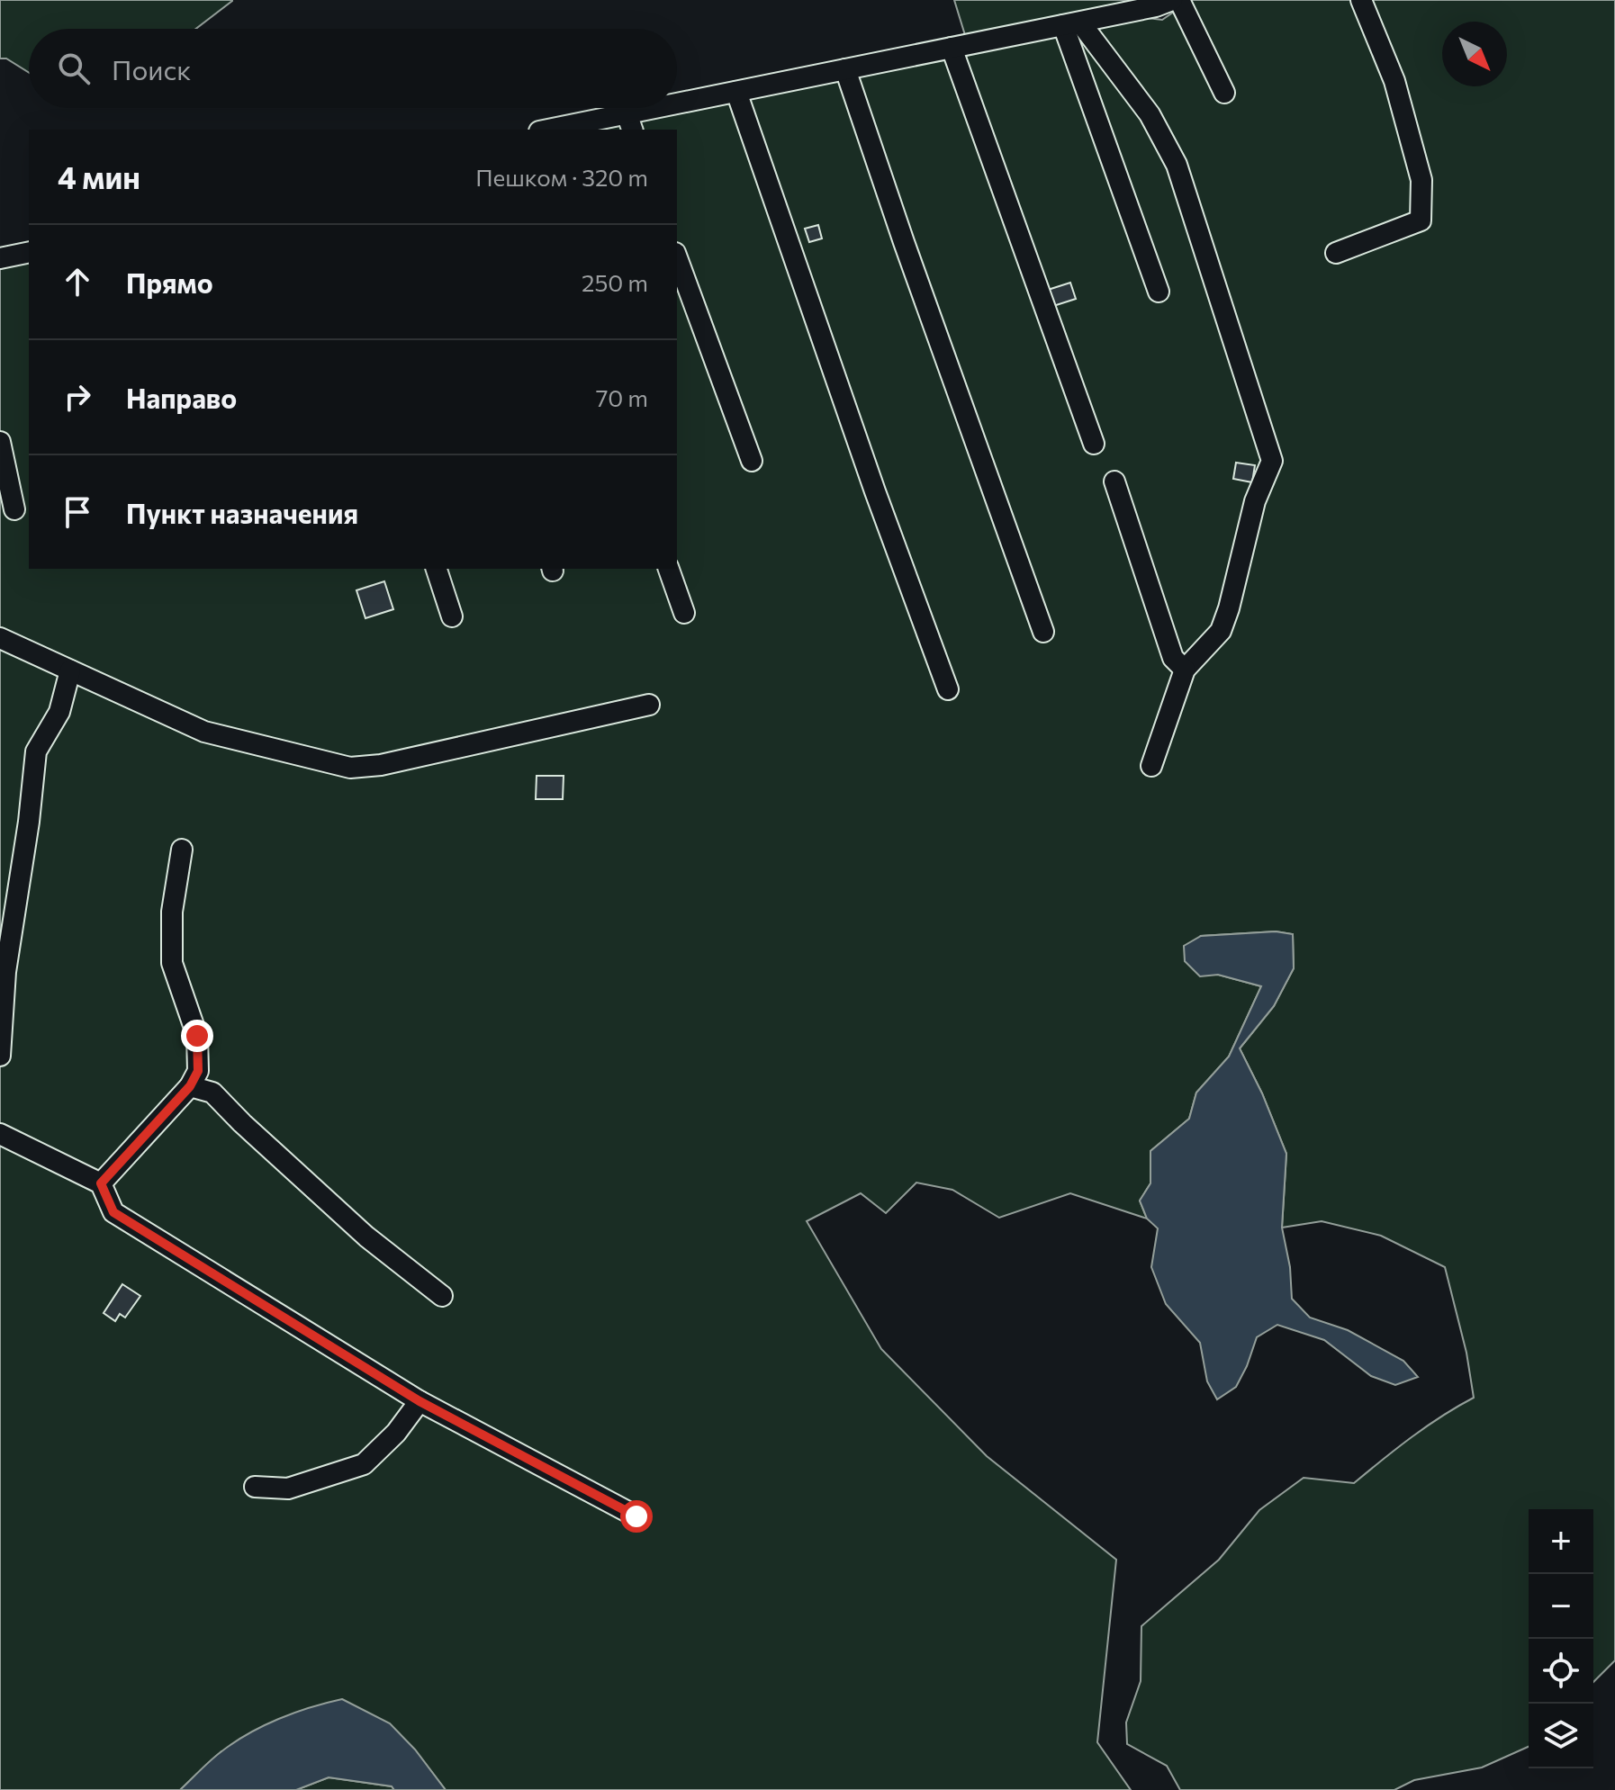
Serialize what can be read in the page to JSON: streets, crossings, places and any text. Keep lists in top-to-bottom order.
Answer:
{
  "north": "bottom right",
  "page": {
    "search": "Поиск",
    "heading": ["4 мин", "Пешком · 320 m"],
    "list": [
      ["Прямо", "250 m"],
      ["Направо", "70 m"],
      "Пункт назначения"
    ],
    "map_buttons": ["+", "−"]
  }
}
